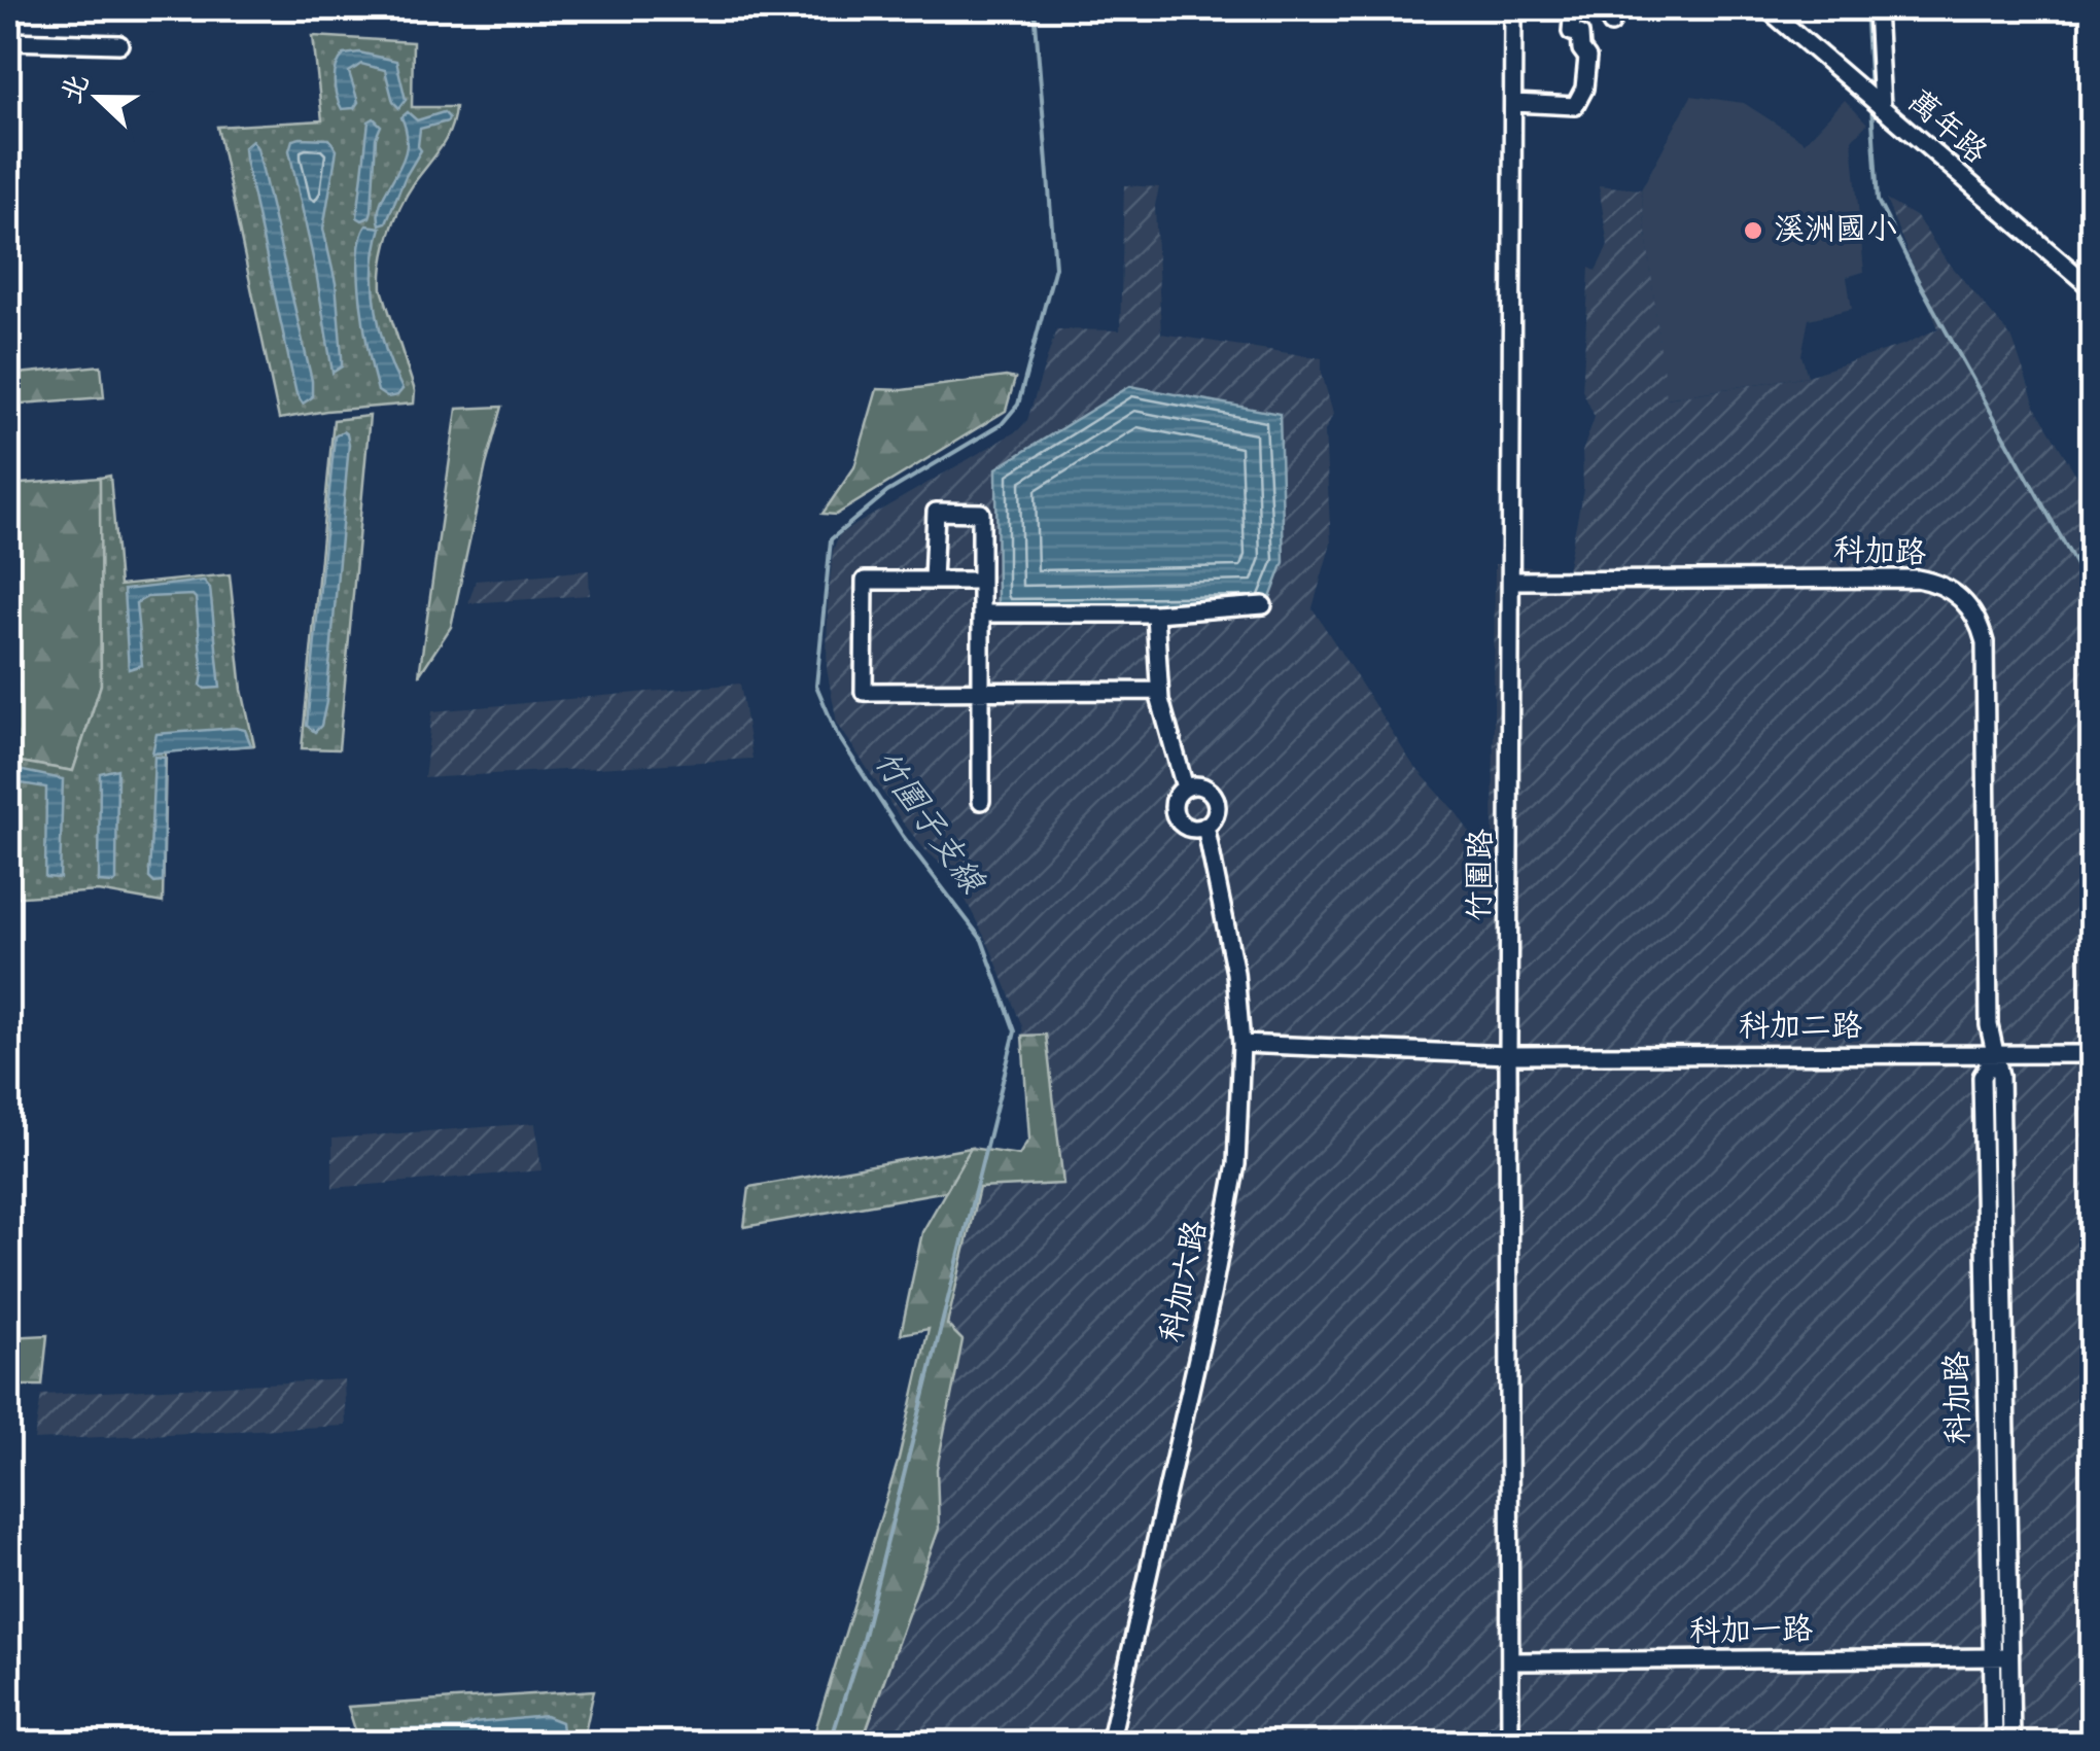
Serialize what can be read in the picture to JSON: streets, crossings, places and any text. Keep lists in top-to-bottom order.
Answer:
{
  "streets": {
    "street": [
      "萬年路",
      "科加路",
      "竹圍路",
      "科加二路",
      "科加六路",
      "科加一路"
    ]
  },
  "crossings": [
    ["科加路", "竹圍路"],
    ["科加路", "科加二路"],
    ["科加路", "科加一路"],
    ["竹圍路", "科加二路"],
    ["竹圍路", "科加一路"],
    ["科加二路", "科加六路"]
  ],
  "water": ["竹圍子支線"],
  "places": ["溪洲國小"],
  "north": "left"
}
